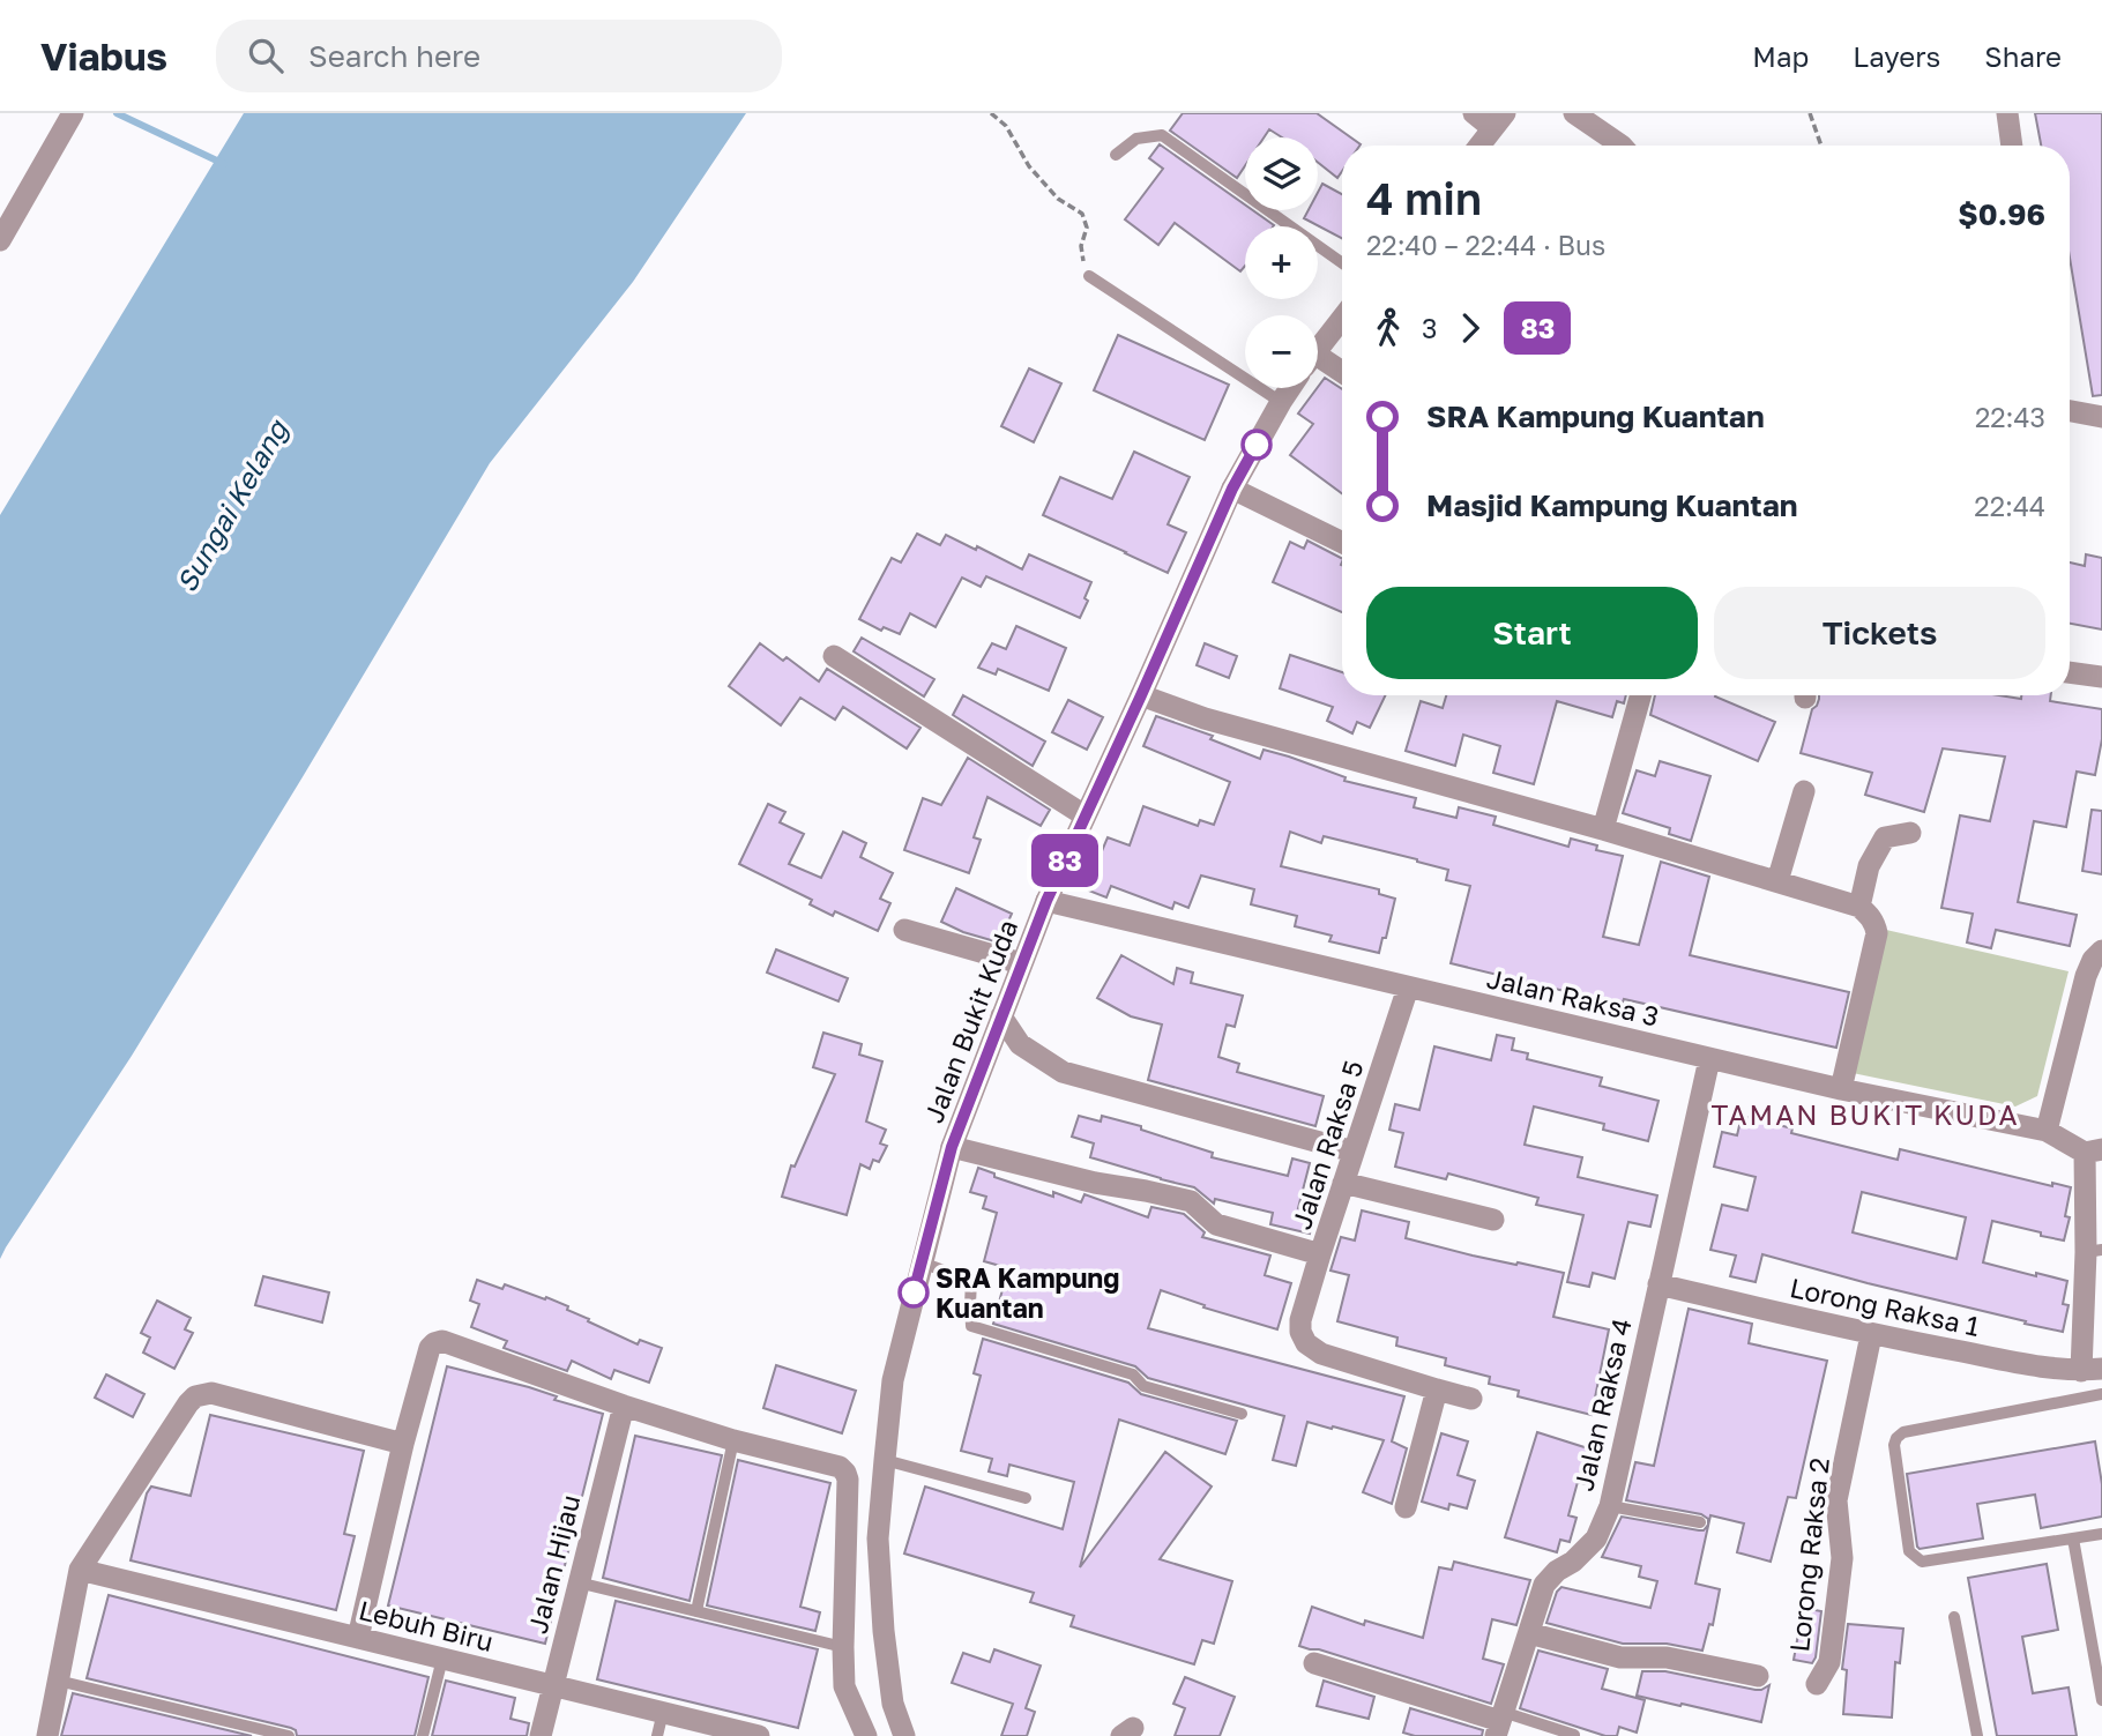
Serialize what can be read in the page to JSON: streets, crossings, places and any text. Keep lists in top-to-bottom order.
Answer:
{
  "streets": {
    "street": [
      "Jalan Raksa 3",
      "Jalan Bukit Kuda",
      "Jalan Raksa 5",
      "Lorong Raksa 1",
      "Jalan Raksa 4",
      "Lorong Raksa 2",
      "Jalan Hijau",
      "Lebuh Biru"
    ]
  },
  "crossings": [
    ["Jalan Raksa 3", "Jalan Bukit Kuda"],
    ["Jalan Raksa 3", "Jalan Raksa 5"],
    ["Jalan Raksa 3", "Jalan Raksa 4"],
    ["Lorong Raksa 1", "Jalan Raksa 4"],
    ["Lorong Raksa 1", "Lorong Raksa 2"],
    ["Jalan Hijau", "Lebuh Biru"]
  ],
  "districts": ["TAMAN BUKIT KUDA"],
  "water": ["Sungai Kelang"],
  "places": ["SRA Kampung Kuantan"],
  "lines": ["bus line 83"],
  "page": {
    "header": "Viabus",
    "search": "Search here",
    "nav": ["Map", "Layers", "Share"],
    "on_map": "83",
    "map_buttons": ["+", "−"],
    "heading": ["4 min", "22:40 – 22:44 · Bus", "$0.96"],
    "legs": ["3", "83"],
    "list": [
      {
        "name": "SRA Kampung Kuantan",
        "value": "22:43"
      },
      {
        "name": "Masjid Kampung Kuantan",
        "value": "22:44"
      }
    ],
    "buttons": ["Start", "Tickets"]
  }
}
